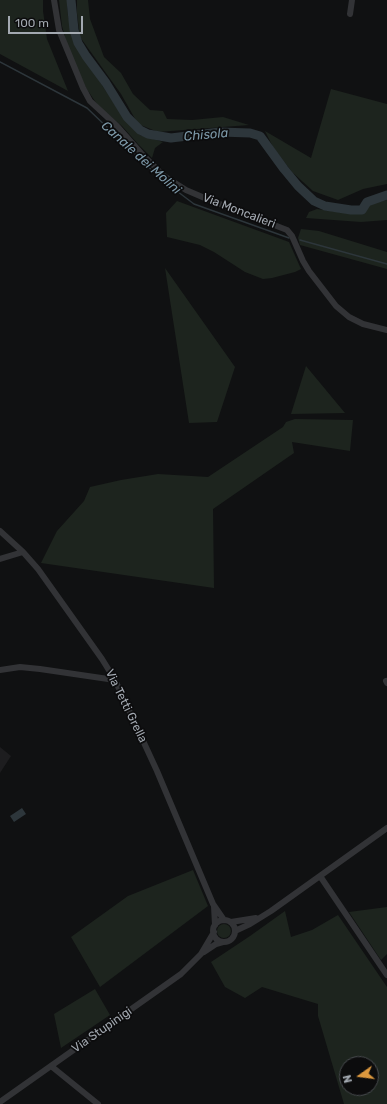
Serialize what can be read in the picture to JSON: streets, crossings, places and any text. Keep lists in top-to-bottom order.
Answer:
{
  "streets": {
    "street": ["Via Moncalieri", "Via Tetti Grella", "Via Stupinigi"]
  },
  "crossings": [
    ["Via Tetti Grella", "Via Stupinigi"]
  ],
  "water": ["Chisola", "Canale dei Molini"],
  "scale_bar": "100 m",
  "north": "left"
}
